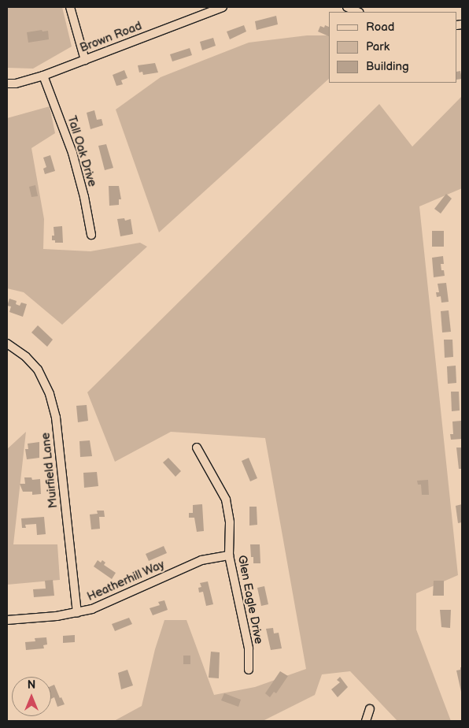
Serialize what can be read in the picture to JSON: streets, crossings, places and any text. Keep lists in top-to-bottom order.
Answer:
{
  "streets": {
    "street": [
      "Brown Road",
      "Tall Oak Drive",
      "Muirfield Lane",
      "Heatherhill Way",
      "Glen Eagle Drive"
    ]
  },
  "crossings": [
    ["Brown Road", "Tall Oak Drive"],
    ["Muirfield Lane", "Heatherhill Way"],
    ["Heatherhill Way", "Glen Eagle Drive"]
  ],
  "legend": ["Road", "Park", "Building"],
  "north": "top"
}
